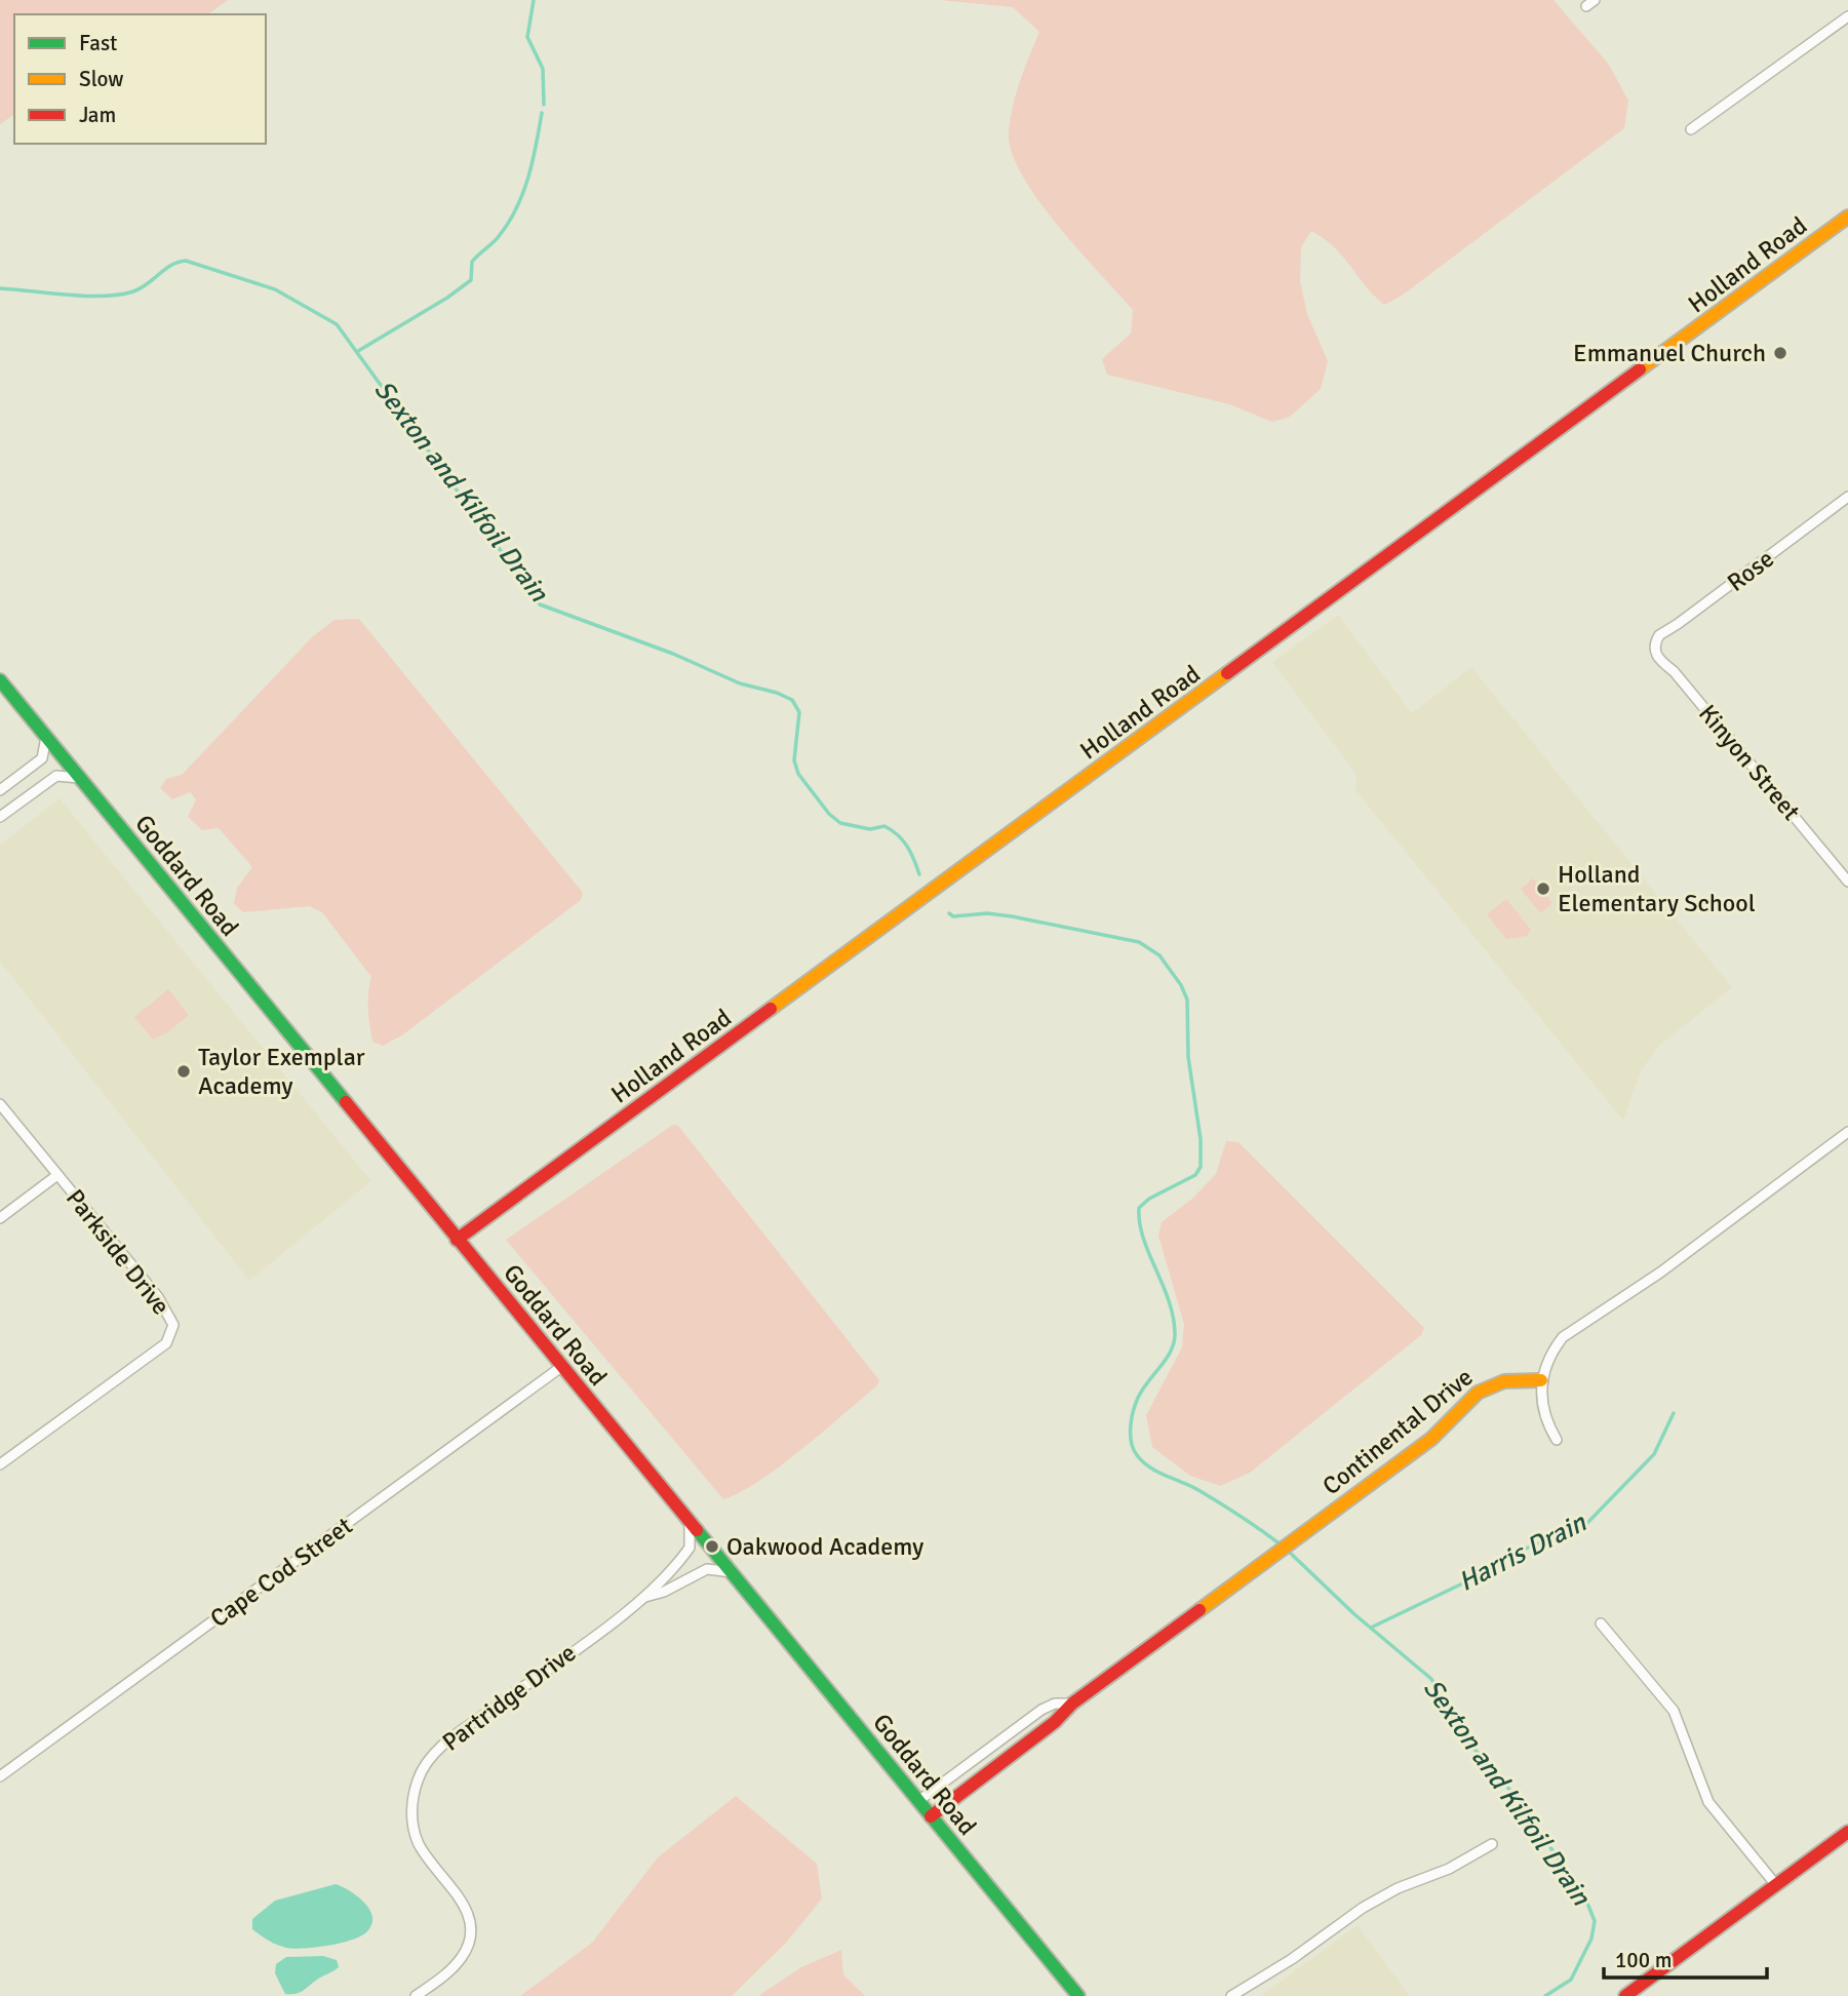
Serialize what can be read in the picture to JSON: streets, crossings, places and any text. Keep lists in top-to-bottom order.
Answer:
{
  "streets": {
    "street": [
      "Holland Road",
      "Rose",
      "Kinyon Street",
      "Goddard Road",
      "Parkside Drive",
      "Continental Drive",
      "Cape Cod Street",
      "Partridge Drive"
    ]
  },
  "crossings": [
    ["Holland Road", "Goddard Road"],
    ["Rose", "Kinyon Street"],
    ["Goddard Road", "Continental Drive"],
    ["Goddard Road", "Cape Cod Street"]
  ],
  "water": ["Sexton and Kilfoil Drain", "Harris Drain"],
  "places": [
    "Emmanuel Church",
    "Holland Elementary School",
    "Taylor Exemplar Academy",
    "Oakwood Academy"
  ],
  "legend": ["Fast", "Slow", "Jam"],
  "scale_bar": "100 m"
}
